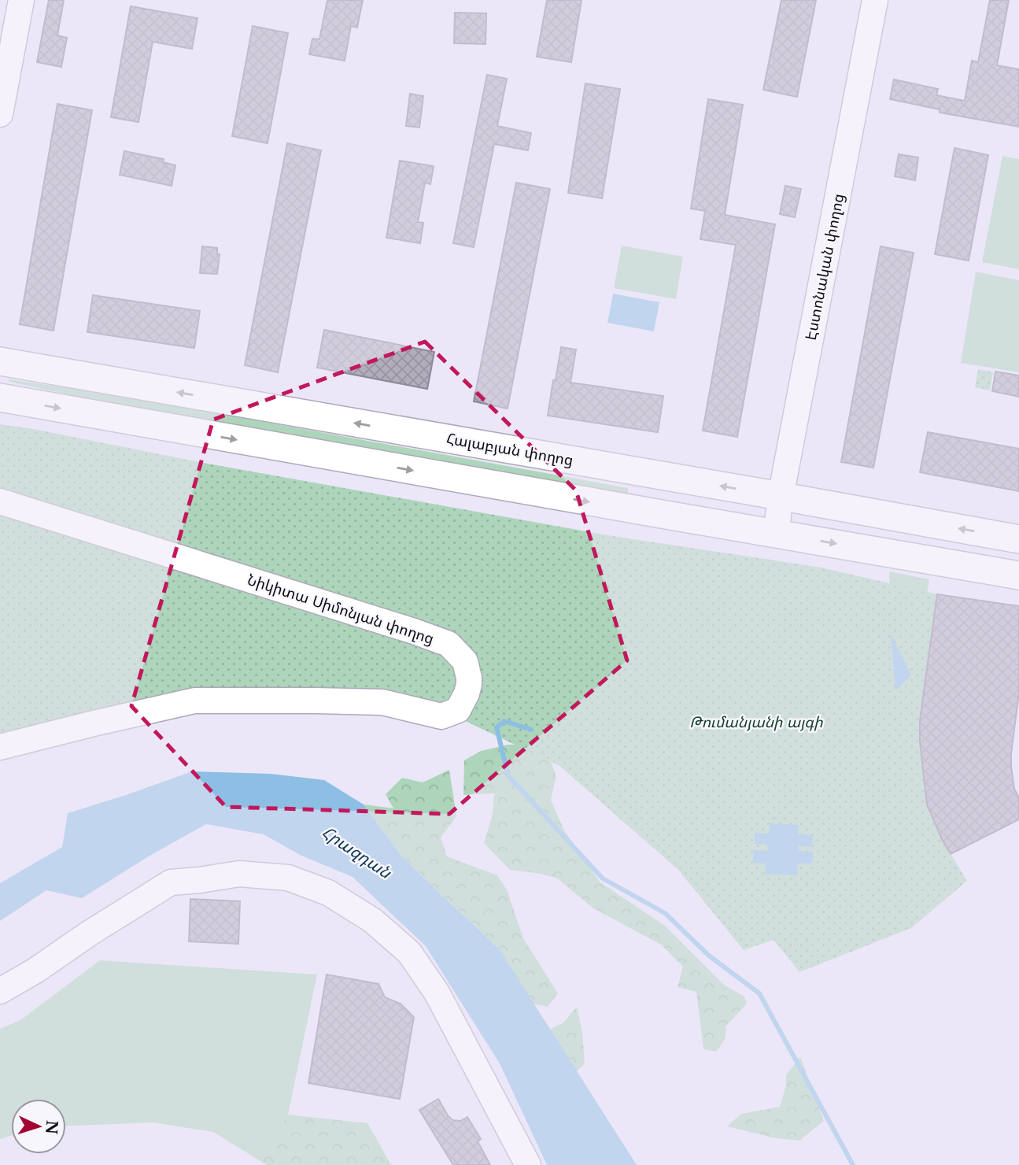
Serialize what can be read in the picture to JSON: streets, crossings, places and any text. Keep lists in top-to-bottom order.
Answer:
{
  "streets": {
    "main road": ["Հալաբյան փողոց"],
    "street": ["Էստոնական փողոց", "Նիկիտա Սիմոնյան փողոց"]
  },
  "crossings": [
    ["Էստոնական փողոց", "Հալաբյան փողոց"]
  ],
  "water": ["Հրազդան"],
  "parks": ["Թումանյանի այգի"],
  "north": "right"
}
